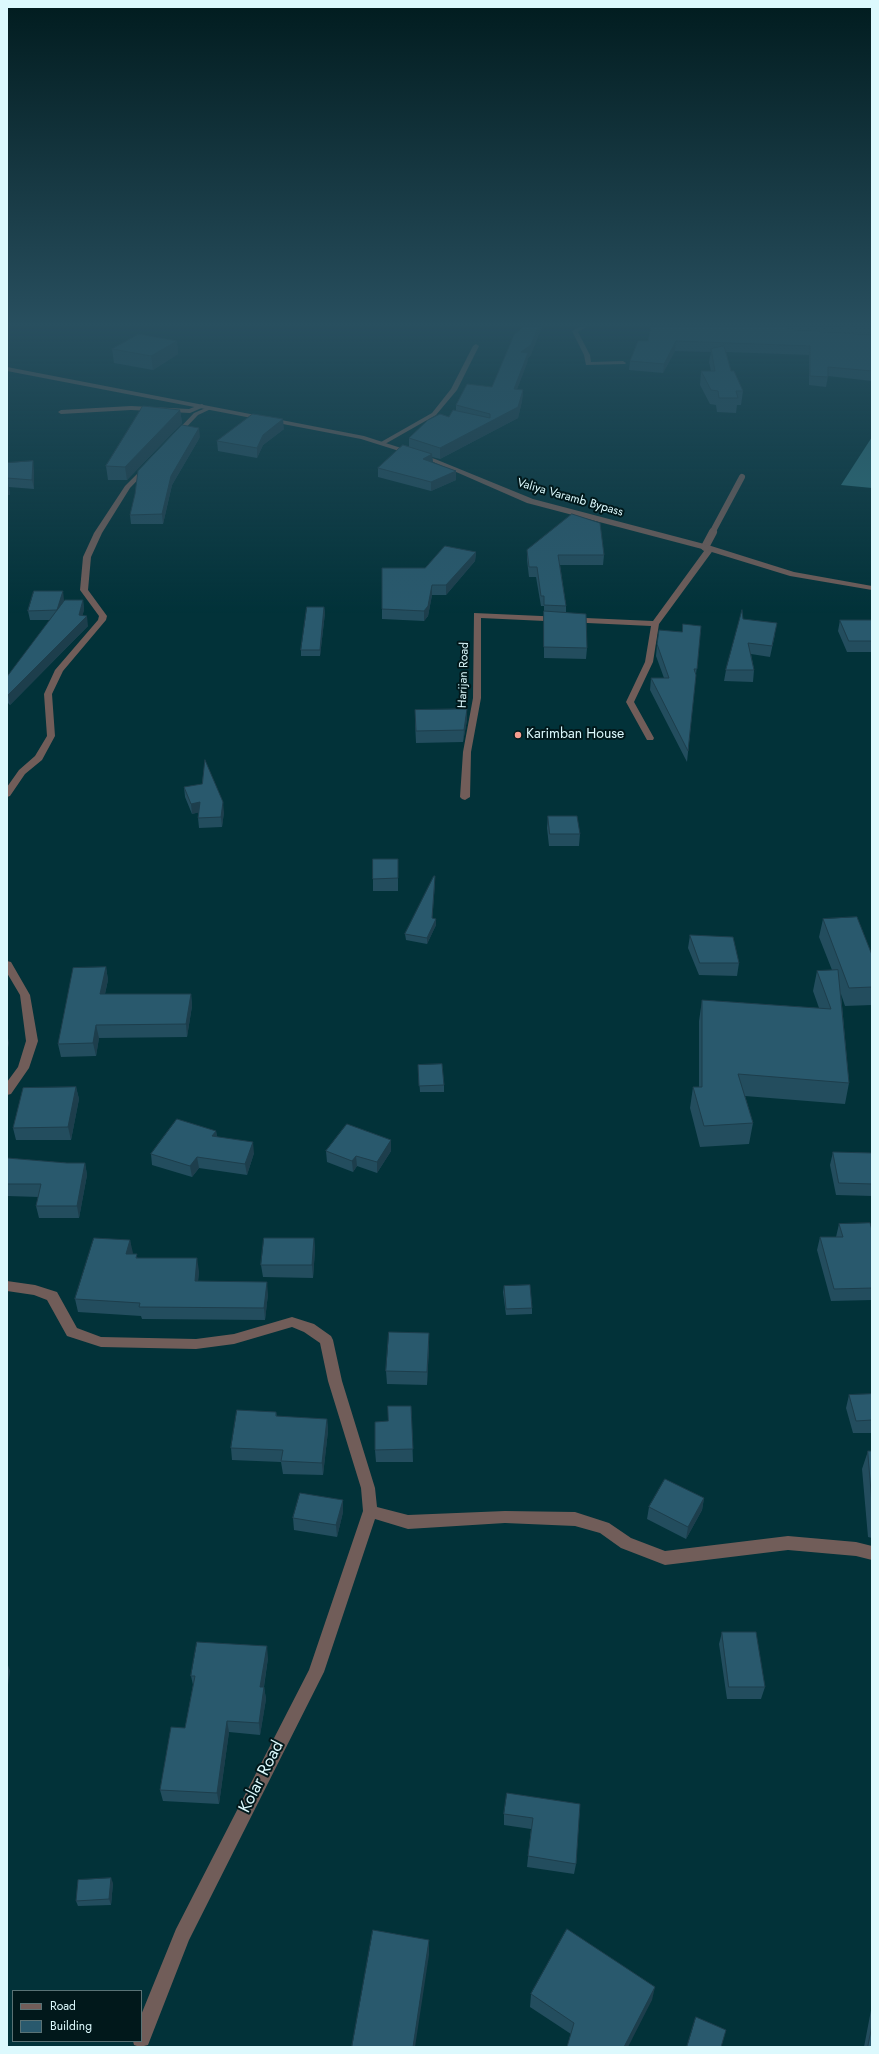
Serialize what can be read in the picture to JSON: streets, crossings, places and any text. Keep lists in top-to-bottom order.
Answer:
{
  "streets": {
    "street": ["Valiya Varamb Bypass", "Harijan Road", "Kolar Road"]
  },
  "places": ["Karimban House"],
  "legend": ["Road", "Building"]
}
